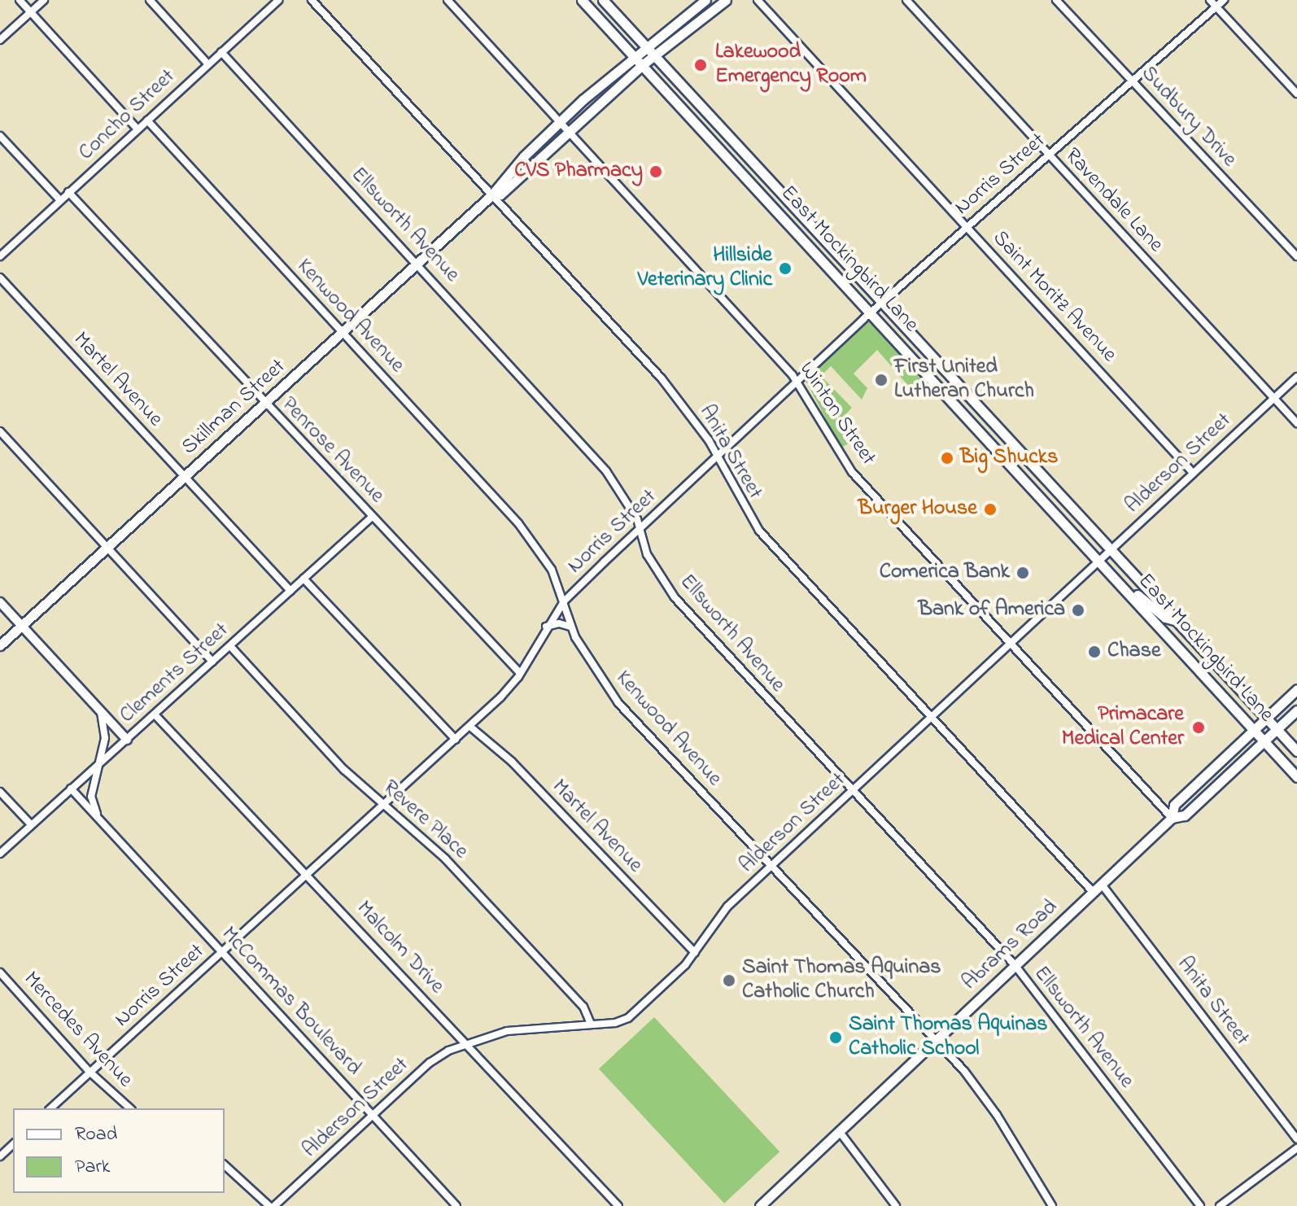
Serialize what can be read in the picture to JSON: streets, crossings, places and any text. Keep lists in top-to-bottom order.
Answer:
{
  "streets": {
    "main road": ["East Mockingbird Lane", "Skillman Street", "Abrams Road"],
    "street": [
      "Concho Street",
      "Sudbury Drive",
      "Norris Street",
      "Ravendale Lane",
      "Ellsworth Avenue",
      "Saint Moritz Avenue",
      "Kenwood Avenue",
      "Martel Avenue",
      "Winton Street",
      "Penrose Avenue",
      "Anita Street",
      "Alderson Street",
      "Clements Street",
      "Revere Place",
      "Malcolm Drive",
      "McCommas Boulevard",
      "Mercedes Avenue"
    ]
  },
  "crossings": [
    ["Concho Street", "Ellsworth Avenue"],
    ["Concho Street", "Kenwood Avenue"],
    ["Concho Street", "Penrose Avenue"],
    ["Sudbury Drive", "Norris Street"],
    ["Norris Street", "Ravendale Lane"],
    ["Norris Street", "Ellsworth Avenue"],
    ["Norris Street", "East Mockingbird Lane"],
    ["Norris Street", "Saint Moritz Avenue"],
    ["Norris Street", "Kenwood Avenue"],
    ["Norris Street", "Martel Avenue"],
    ["Norris Street", "Winton Street"],
    ["Norris Street", "Penrose Avenue"],
    ["Norris Street", "Anita Street"],
    ["Norris Street", "Revere Place"],
    ["Norris Street", "Malcolm Drive"],
    ["Norris Street", "McCommas Boulevard"],
    ["Norris Street", "Mercedes Avenue"],
    ["Ravendale Lane", "Alderson Street"],
    ["Ellsworth Avenue", "Skillman Street"],
    ["Ellsworth Avenue", "Alderson Street"],
    ["Ellsworth Avenue", "Abrams Road"],
    ["East Mockingbird Lane", "Skillman Street"],
    ["East Mockingbird Lane", "Alderson Street"],
    ["East Mockingbird Lane", "Abrams Road"],
    ["Saint Moritz Avenue", "Alderson Street"],
    ["Kenwood Avenue", "Skillman Street"],
    ["Kenwood Avenue", "Alderson Street"],
    ["Kenwood Avenue", "Abrams Road"],
    ["Martel Avenue", "Skillman Street"],
    ["Martel Avenue", "Alderson Street"],
    ["Martel Avenue", "Clements Street"],
    ["Skillman Street", "Winton Street"],
    ["Skillman Street", "Penrose Avenue"],
    ["Skillman Street", "Anita Street"],
    ["Winton Street", "Alderson Street"],
    ["Winton Street", "Abrams Road"],
    ["Penrose Avenue", "Clements Street"],
    ["Anita Street", "Alderson Street"],
    ["Anita Street", "Abrams Road"],
    ["Alderson Street", "Revere Place"],
    ["Alderson Street", "Malcolm Drive"],
    ["Alderson Street", "McCommas Boulevard"],
    ["Clements Street", "Revere Place"],
    ["Clements Street", "Malcolm Drive"],
    ["Clements Street", "McCommas Boulevard"]
  ],
  "places": [
    "Lakewood Emergency Room",
    "CVS Pharmacy",
    "Hillside Veterinary Clinic",
    "First United Lutheran Church",
    "Big Shucks",
    "Burger House",
    "Comerica Bank",
    "Bank of America",
    "Chase",
    "Primacare Medical Center",
    "Saint Thomas Aquinas Catholic Church",
    "Saint Thomas Aquinas Catholic School"
  ],
  "legend": ["Road", "Park"]
}
